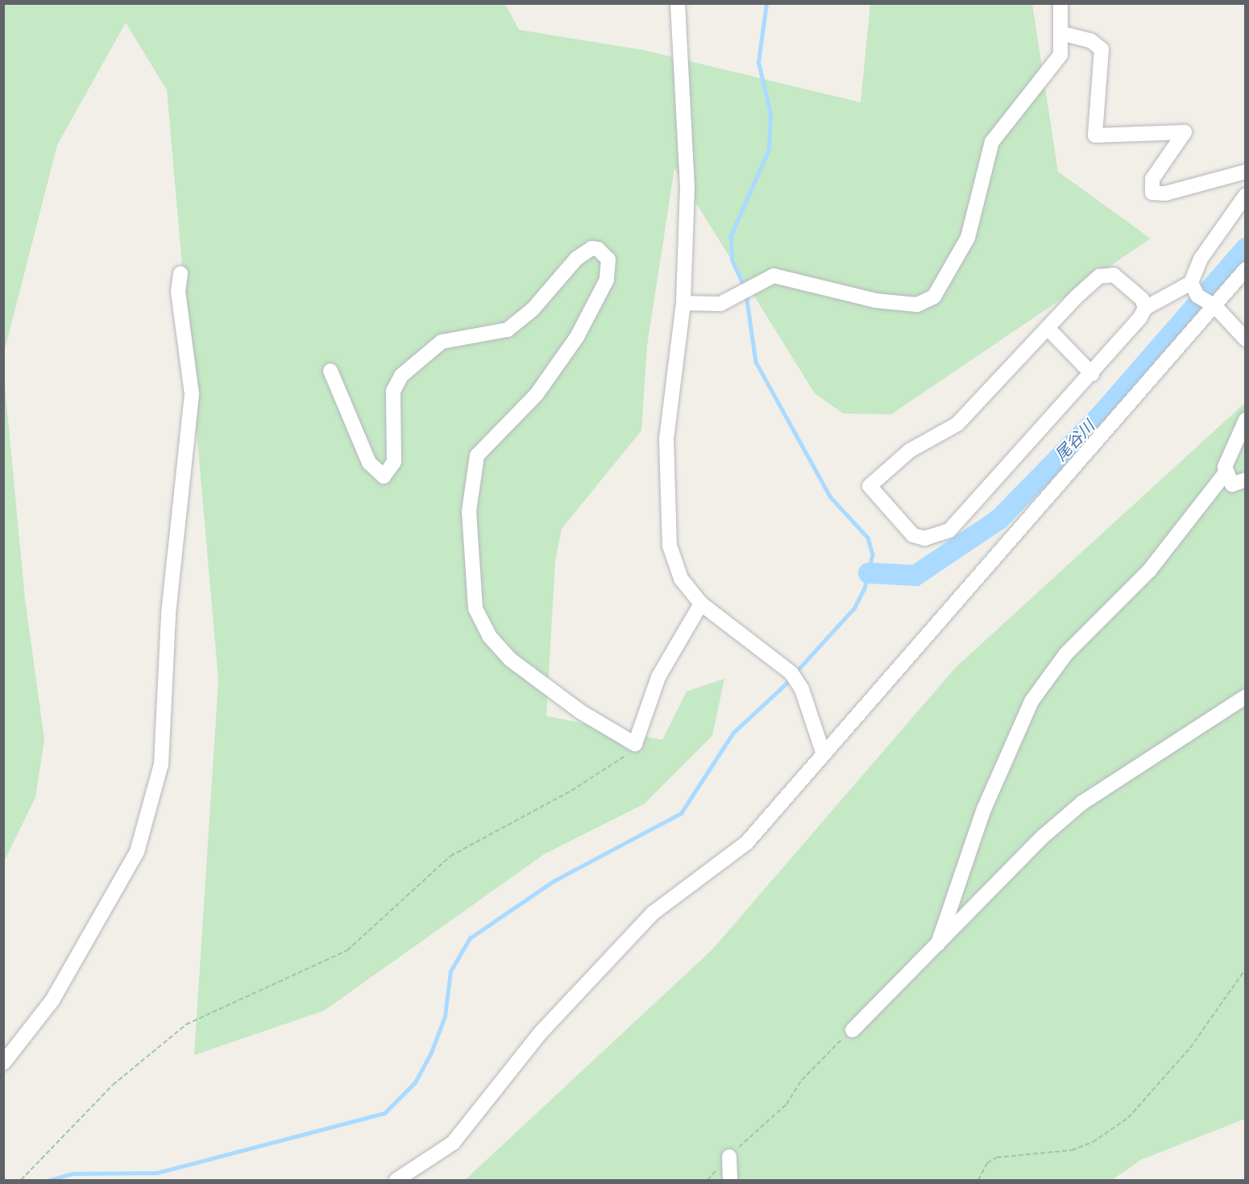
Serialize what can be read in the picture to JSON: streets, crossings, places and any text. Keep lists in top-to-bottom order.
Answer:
{
  "water": ["尾谷川"]
}
